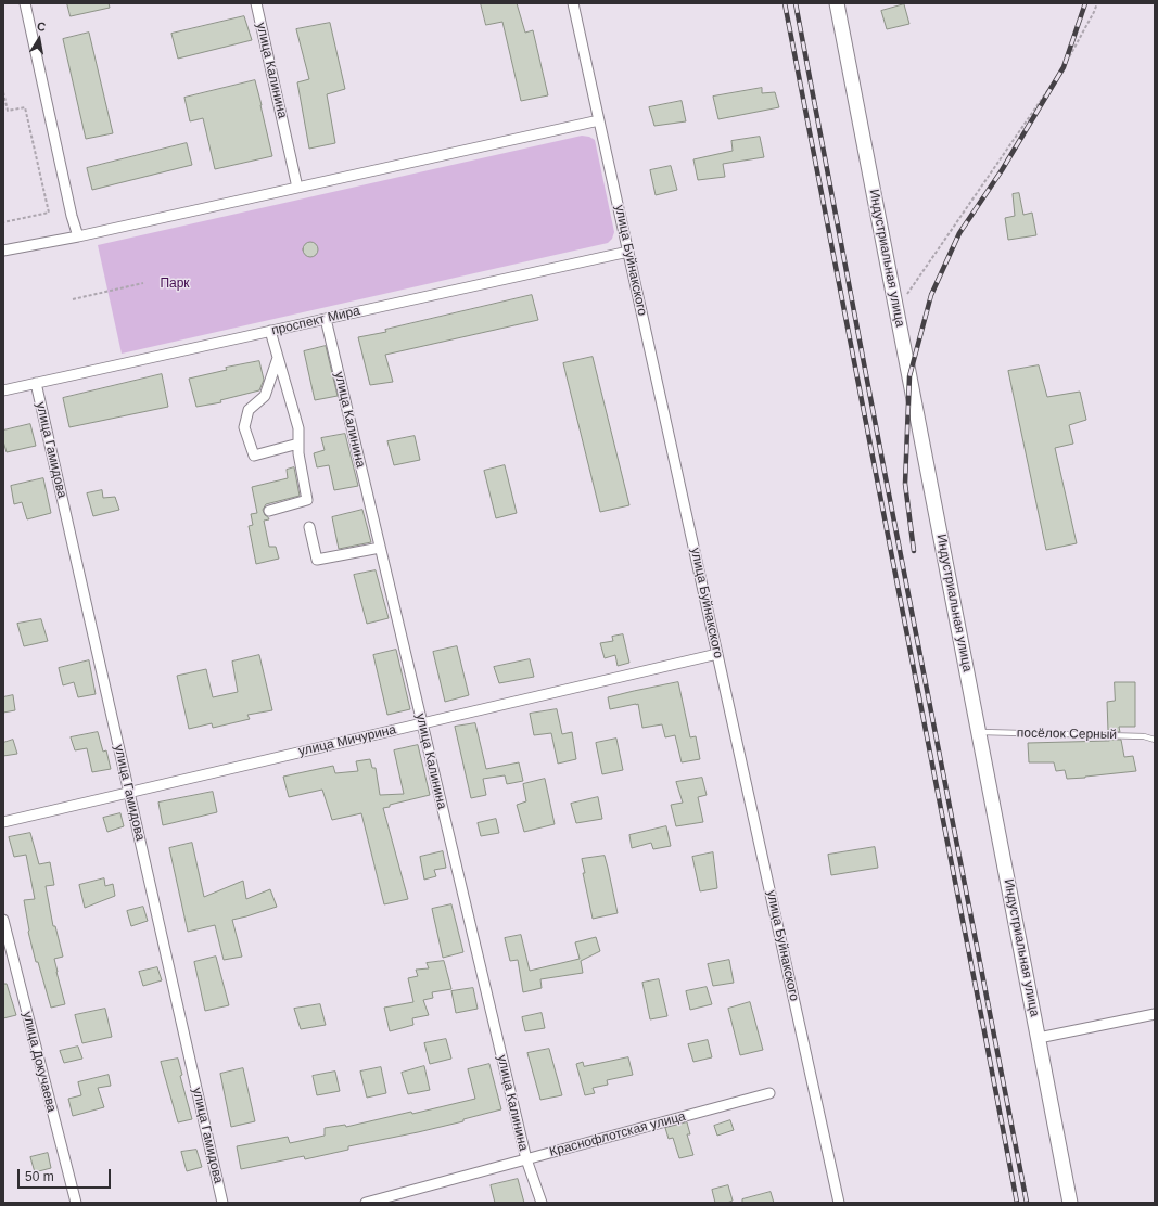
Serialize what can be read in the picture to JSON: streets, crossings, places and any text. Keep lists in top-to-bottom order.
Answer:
{
  "streets": {
    "street": [
      "улица Калинина",
      "Индустриальная улица",
      "улица Буйнакского",
      "проспект Мира",
      "улица Гамидова",
      "улица Мичурина",
      "улица Докучаева",
      "Краснофлотская улица"
    ],
    "lane": ["посёлок Серный"]
  },
  "crossings": [
    ["улица Калинина", "проспект Мира"],
    ["улица Калинина", "улица Мичурина"],
    ["улица Калинина", "Краснофлотская улица"],
    ["Индустриальная улица", "посёлок Серный"],
    ["улица Буйнакского", "проспект Мира"],
    ["улица Буйнакского", "улица Мичурина"],
    ["проспект Мира", "улица Гамидова"],
    ["улица Гамидова", "улица Мичурина"]
  ],
  "parks": ["Парк"],
  "scale_bar": "50 m",
  "north": "top"
}
